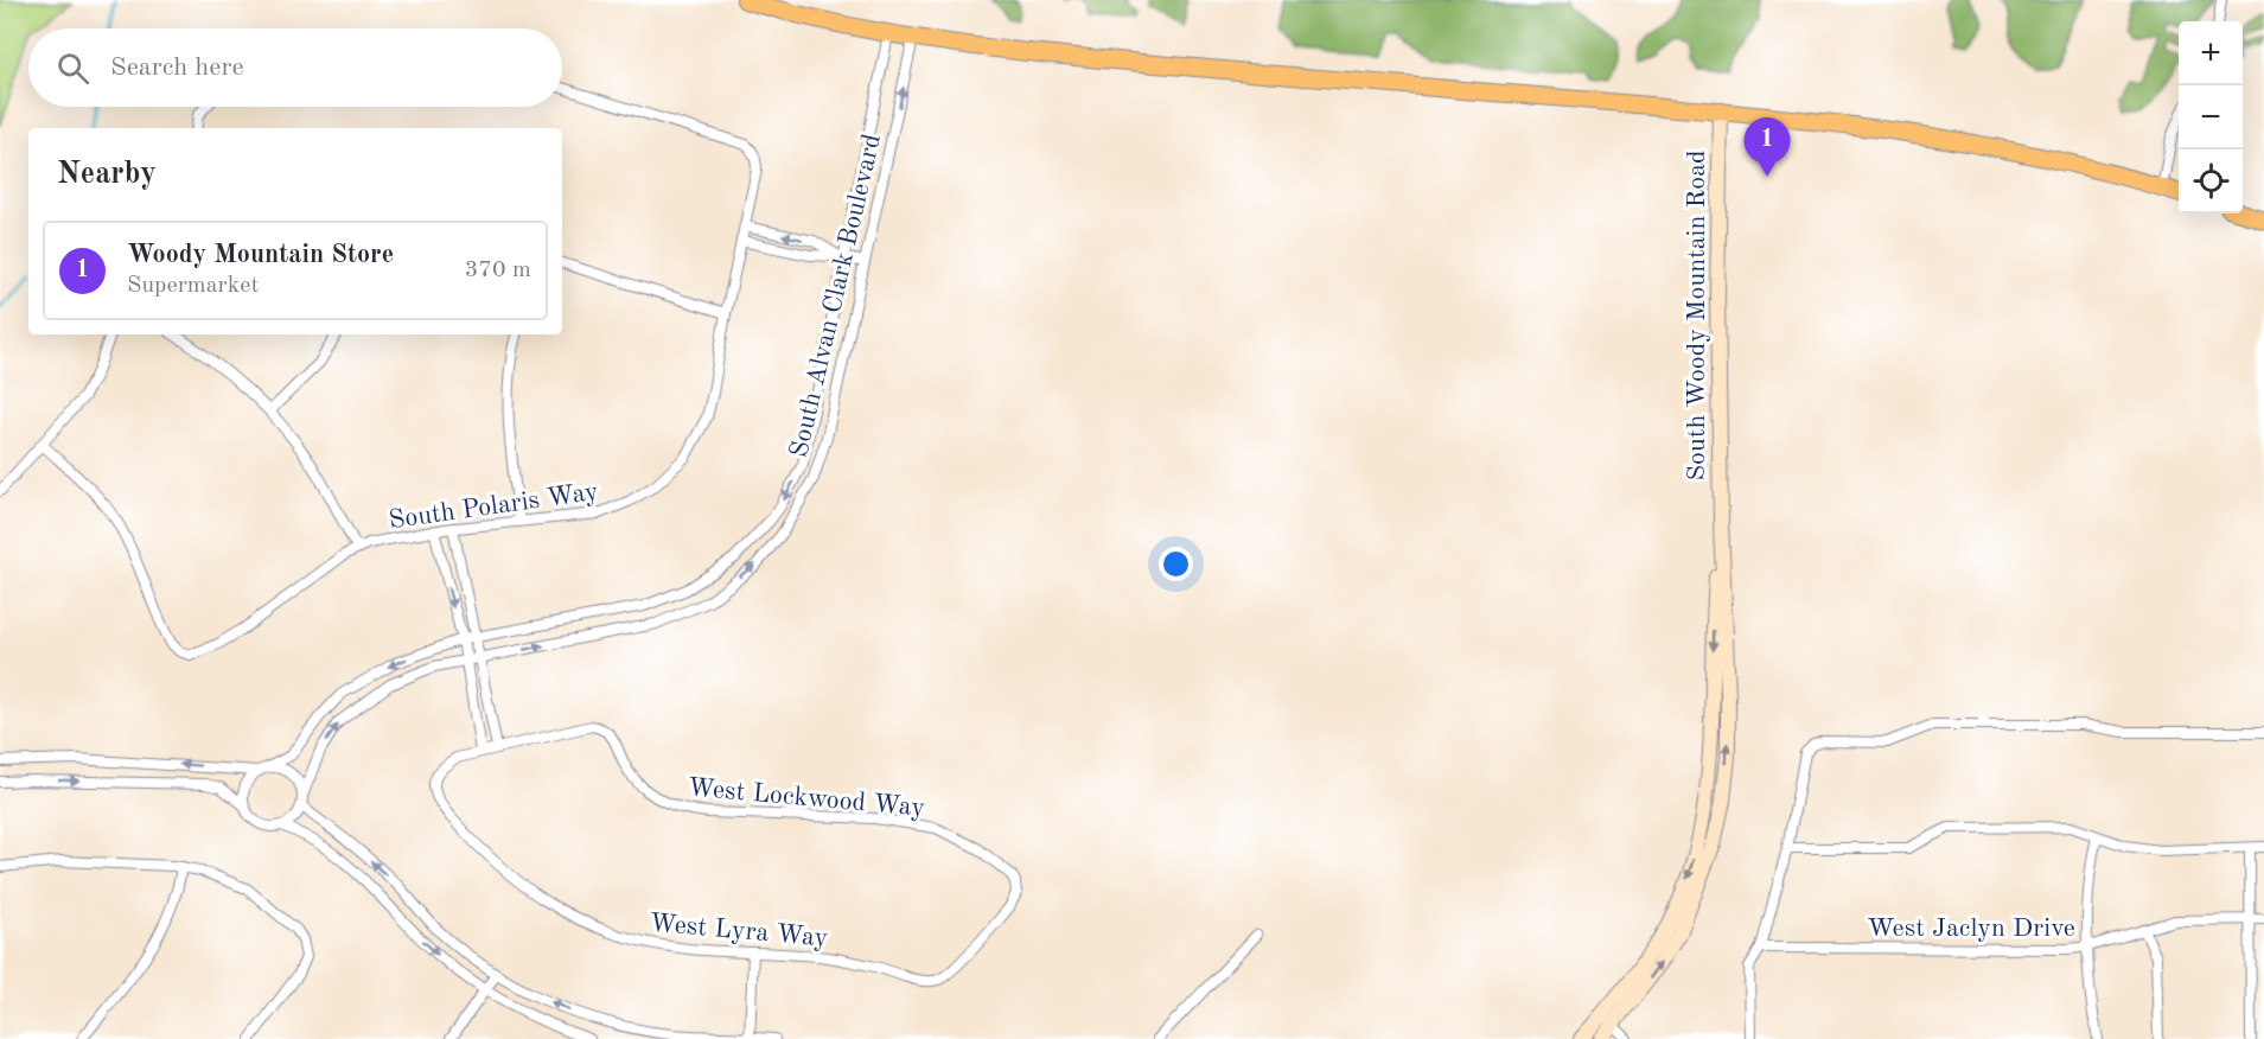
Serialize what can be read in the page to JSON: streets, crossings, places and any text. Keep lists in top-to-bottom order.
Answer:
{
  "streets": {
    "street": [
      "South Alvan Clark Boulevard",
      "South Woody Mountain Road",
      "South Polaris Way",
      "West Lockwood Way",
      "West Jaclyn Drive",
      "West Lyra Way"
    ]
  },
  "crossings": [
    ["West Lockwood Way", "West Lyra Way"]
  ],
  "page": {
    "map_buttons": ["+", "−"],
    "search": "Search here",
    "pins": "1",
    "heading": "Nearby",
    "list": [
      {
        "mark": "1",
        "name": "Woody Mountain Store",
        "note": "Supermarket",
        "value": "370 m"
      }
    ]
  }
}
